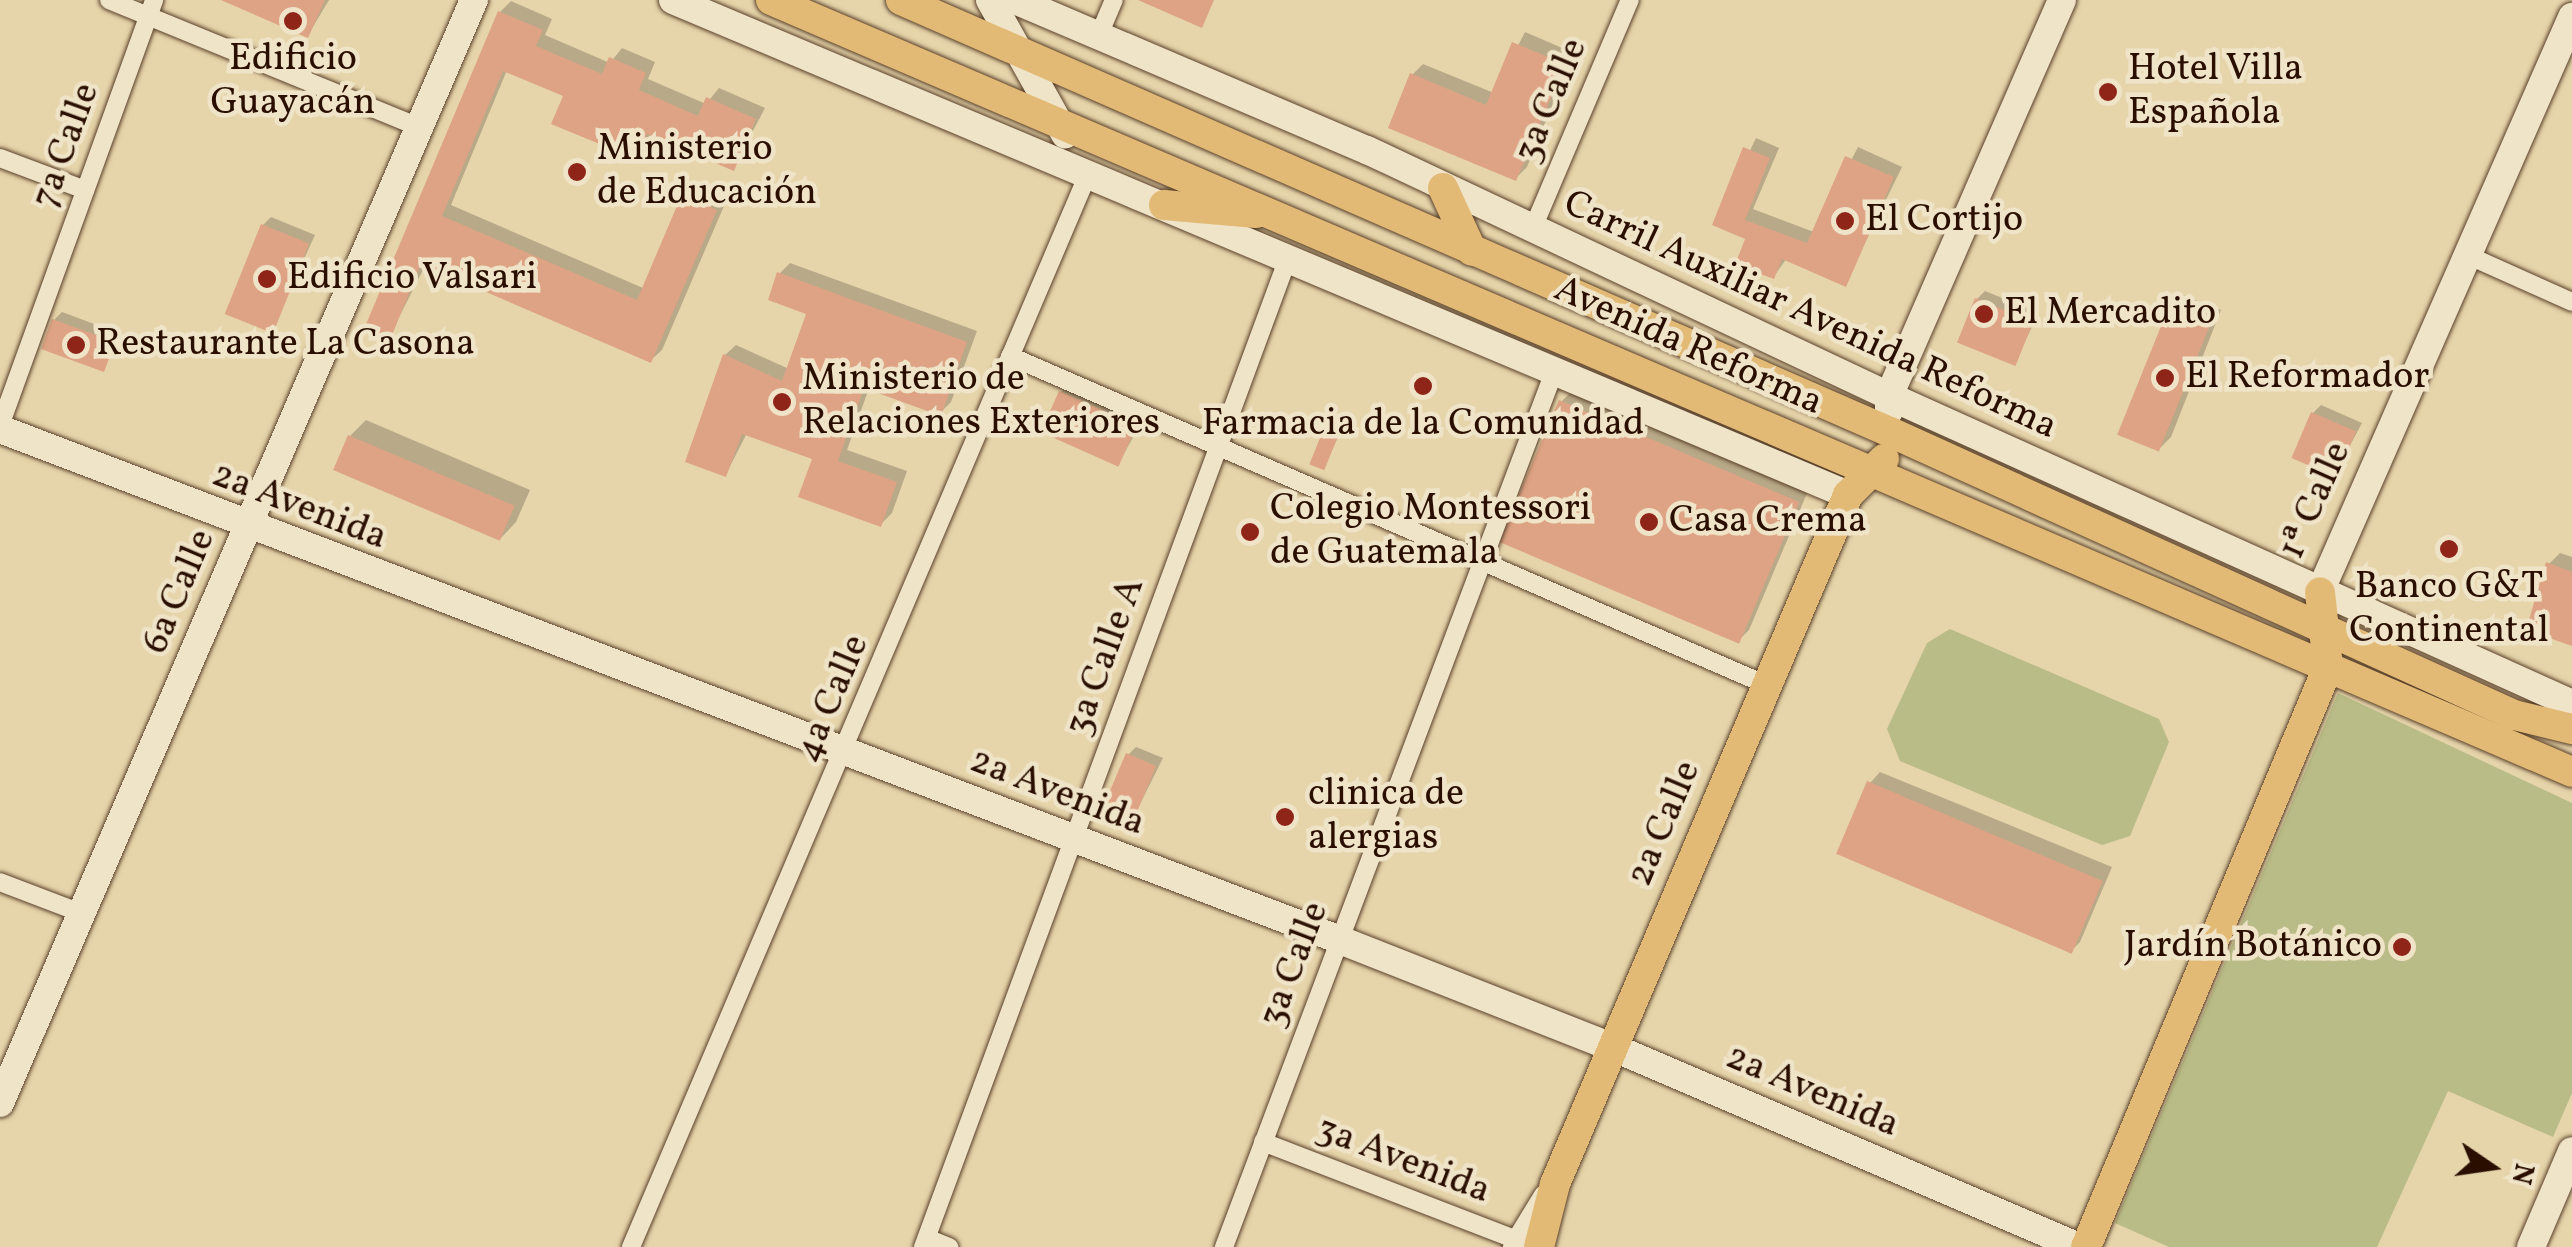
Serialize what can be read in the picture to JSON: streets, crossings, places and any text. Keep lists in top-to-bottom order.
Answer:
{
  "streets": {
    "main road": ["Avenida Reforma", "1ª Calle", "2a Calle"],
    "street": [
      "3a Calle",
      "7a Calle",
      "Carril Auxiliar Avenida Reforma",
      "2a Avenida",
      "6a Calle",
      "3a Calle A",
      "4a Calle",
      "3a Avenida"
    ]
  },
  "crossings": [
    ["3a Calle", "Carril Auxiliar Avenida Reforma"],
    ["3a Calle", "2a Avenida"],
    ["3a Calle", "3a Avenida"],
    ["7a Calle", "2a Avenida"],
    ["Carril Auxiliar Avenida Reforma", "1ª Calle"],
    ["Carril Auxiliar Avenida Reforma", "2a Calle"],
    ["Avenida Reforma", "1ª Calle"],
    ["Avenida Reforma", "2a Calle"],
    ["2a Avenida", "6a Calle"],
    ["2a Avenida", "3a Calle A"],
    ["2a Avenida", "4a Calle"],
    ["2a Avenida", "2a Calle"],
    ["2a Calle", "3a Avenida"]
  ],
  "places": [
    "Edificio Guayacán",
    "Hotel Villa Española",
    "Ministerio de Educación",
    "El Cortijo",
    "Edificio Valsari",
    "El Mercadito",
    "Restaurante La Casona",
    "El Reformador",
    "Farmacia de la Comunidad",
    "Ministerio de Relaciones Exteriores",
    "Casa Crema",
    "Colegio Montessori de Guatemala",
    "Banco G&T Continental",
    "clinica de alergias",
    "Jardín Botánico"
  ],
  "north": "right"
}
